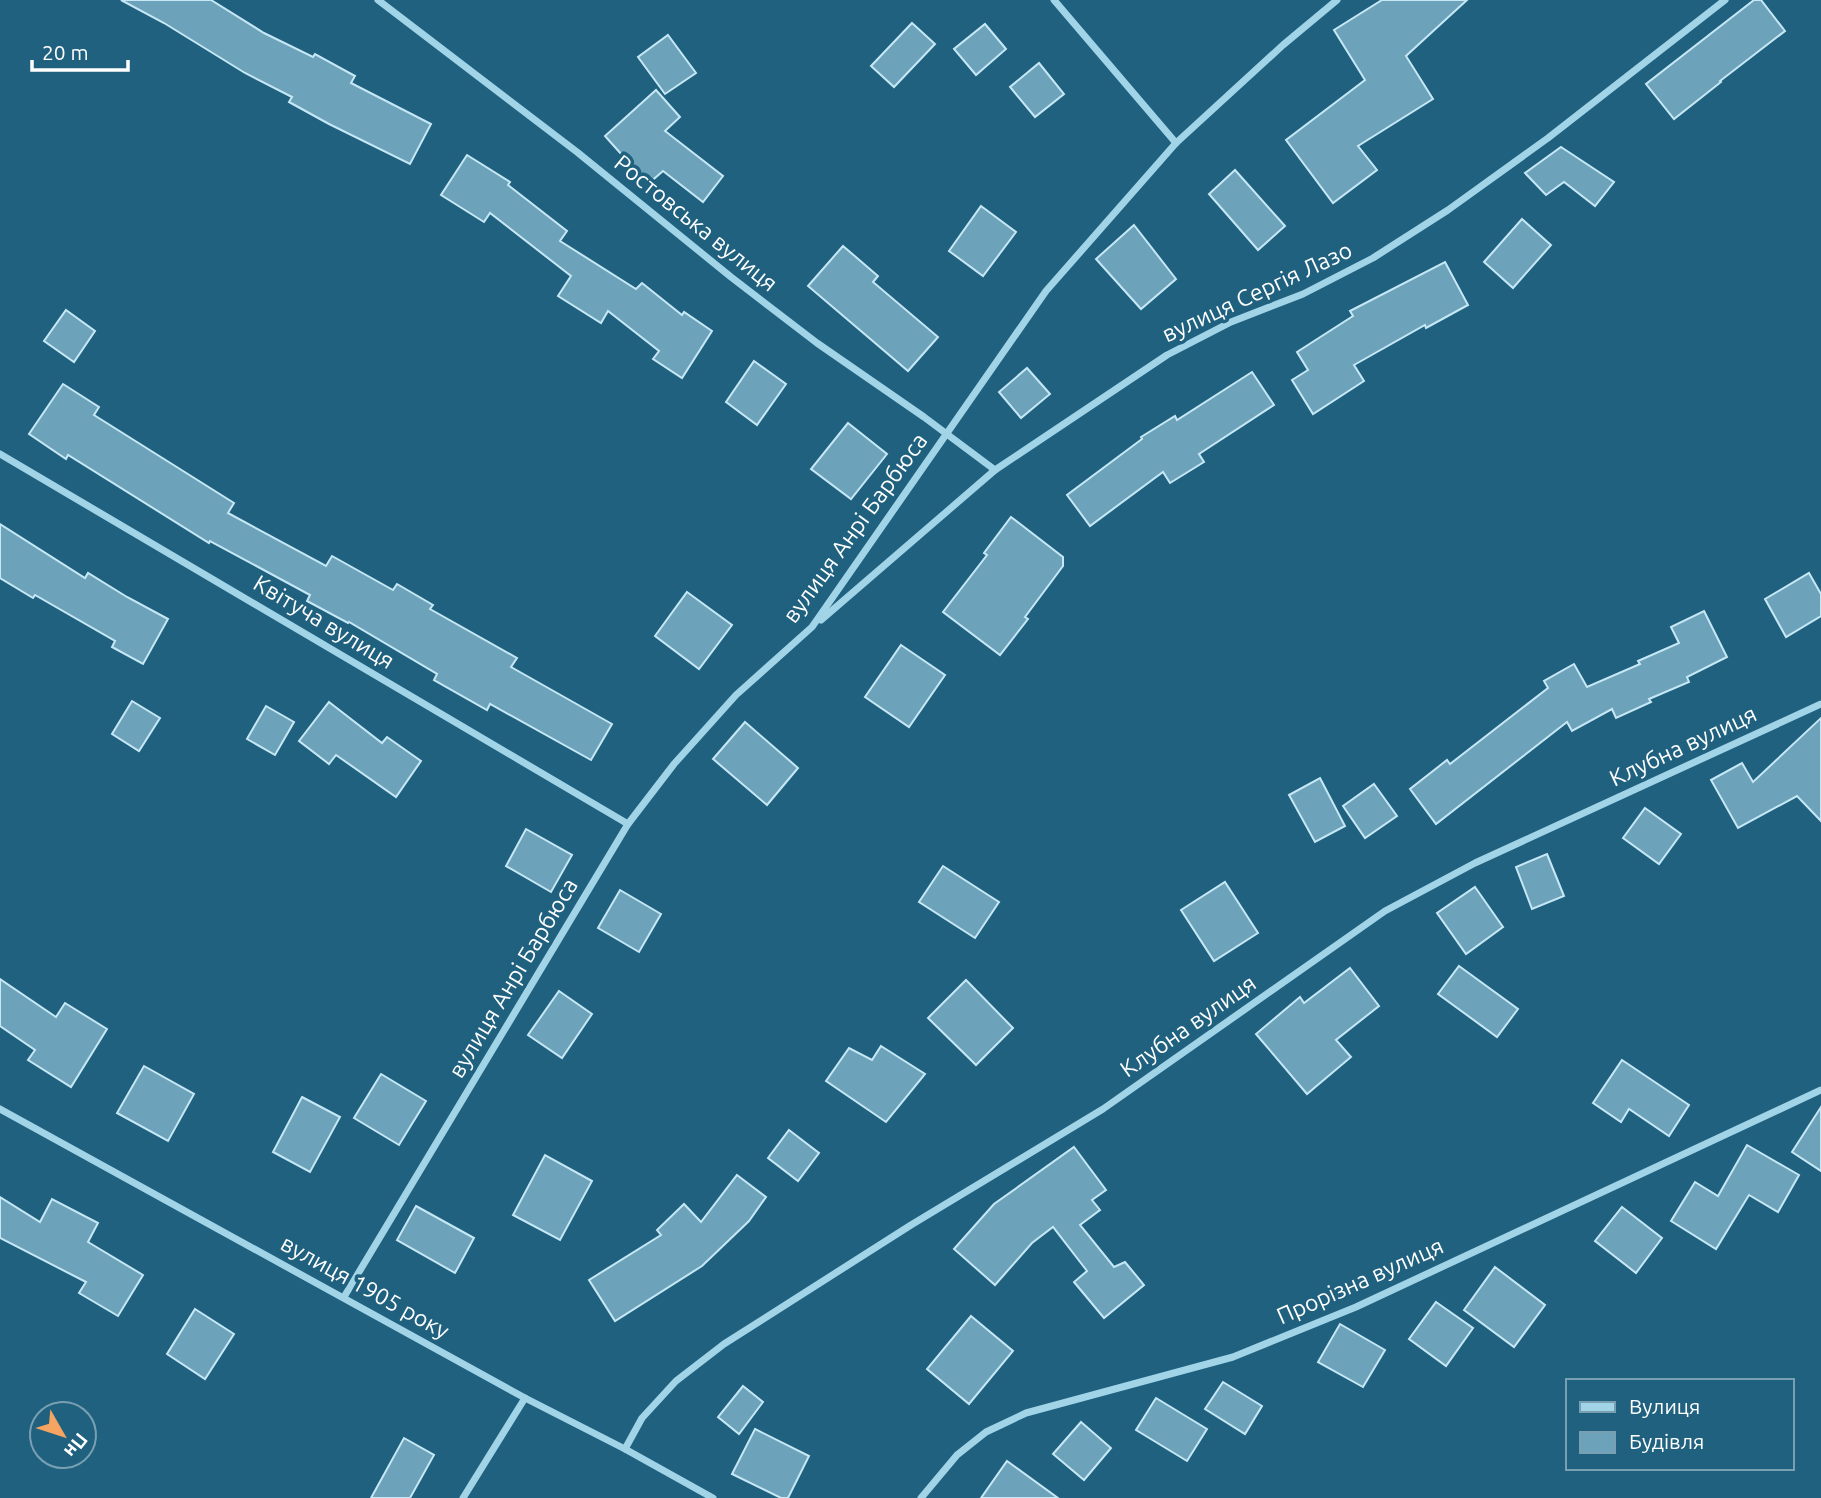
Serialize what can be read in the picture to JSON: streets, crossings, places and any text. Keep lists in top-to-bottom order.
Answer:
{
  "streets": {
    "street": [
      "Ростовська вулиця",
      "вулиця Сергія Лазо",
      "вулиця Анрі Барбюса",
      "Квітуча вулиця",
      "Клубна вулиця",
      "Прорізна вулиця",
      "вулиця 1905 року"
    ]
  },
  "crossings": [
    ["Ростовська вулиця", "вулиця Сергія Лазо"],
    ["Ростовська вулиця", "вулиця Анрі Барбюса"],
    ["вулиця Сергія Лазо", "вулиця Анрі Барбюса"],
    ["вулиця Анрі Барбюса", "Квітуча вулиця"],
    ["вулиця Анрі Барбюса", "вулиця 1905 року"],
    ["Клубна вулиця", "вулиця 1905 року"]
  ],
  "legend": ["Вулиця", "Будівля"],
  "scale_bar": "20 m",
  "north": "bottom right"
}
